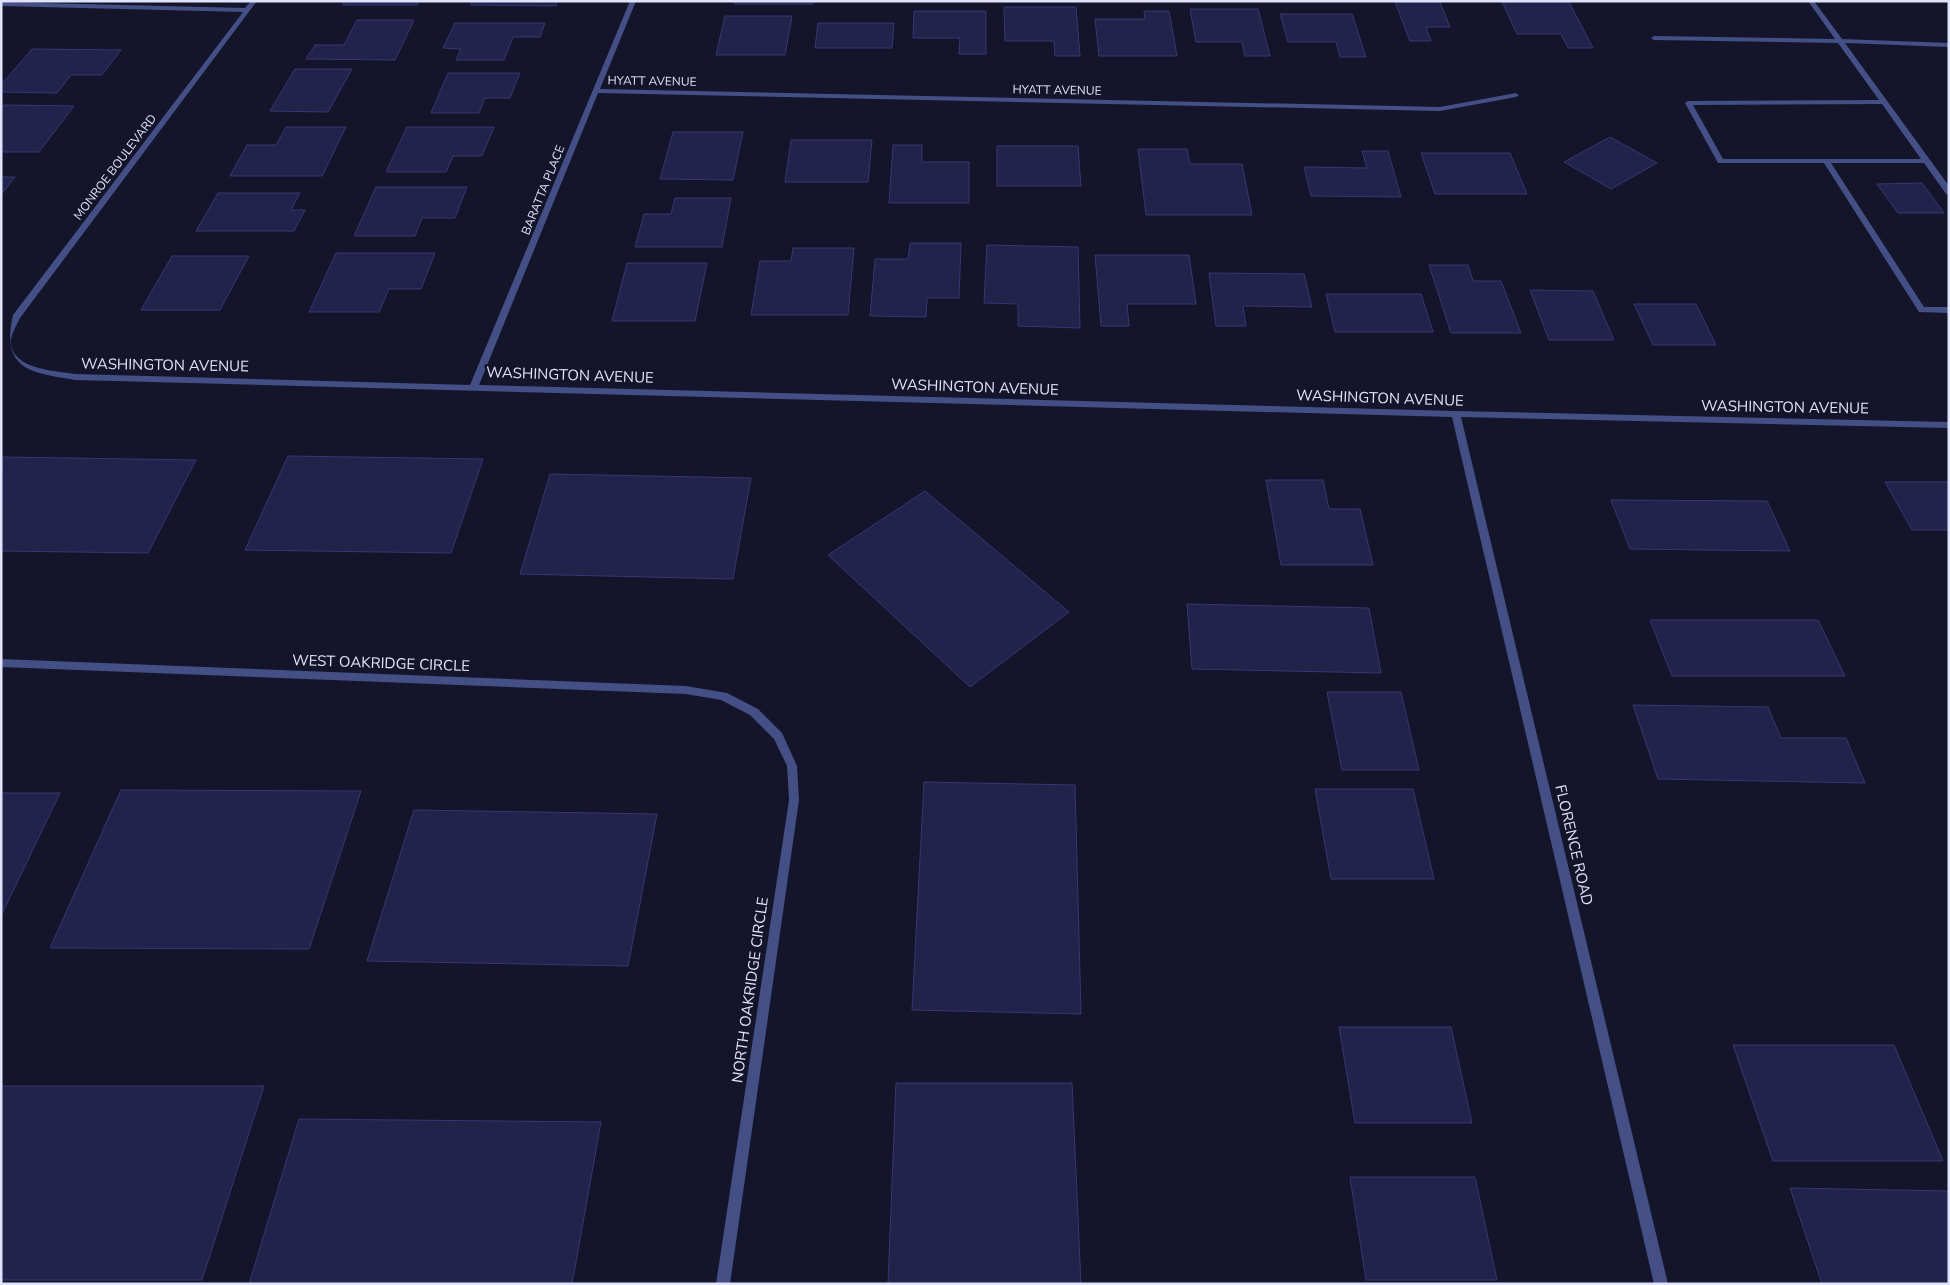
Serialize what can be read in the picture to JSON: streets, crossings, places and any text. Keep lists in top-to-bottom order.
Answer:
{
  "streets": {
    "street": [
      "HYATT AVENUE",
      "MONROE BOULEVARD",
      "BARATTA PLACE",
      "WASHINGTON AVENUE",
      "WEST OAKRIDGE CIRCLE",
      "FLORENCE ROAD",
      "NORTH OAKRIDGE CIRCLE"
    ]
  },
  "crossings": [
    ["HYATT AVENUE", "BARATTA PLACE"],
    ["MONROE BOULEVARD", "WASHINGTON AVENUE"],
    ["BARATTA PLACE", "WASHINGTON AVENUE"],
    ["WASHINGTON AVENUE", "FLORENCE ROAD"],
    ["WEST OAKRIDGE CIRCLE", "NORTH OAKRIDGE CIRCLE"]
  ]
}
